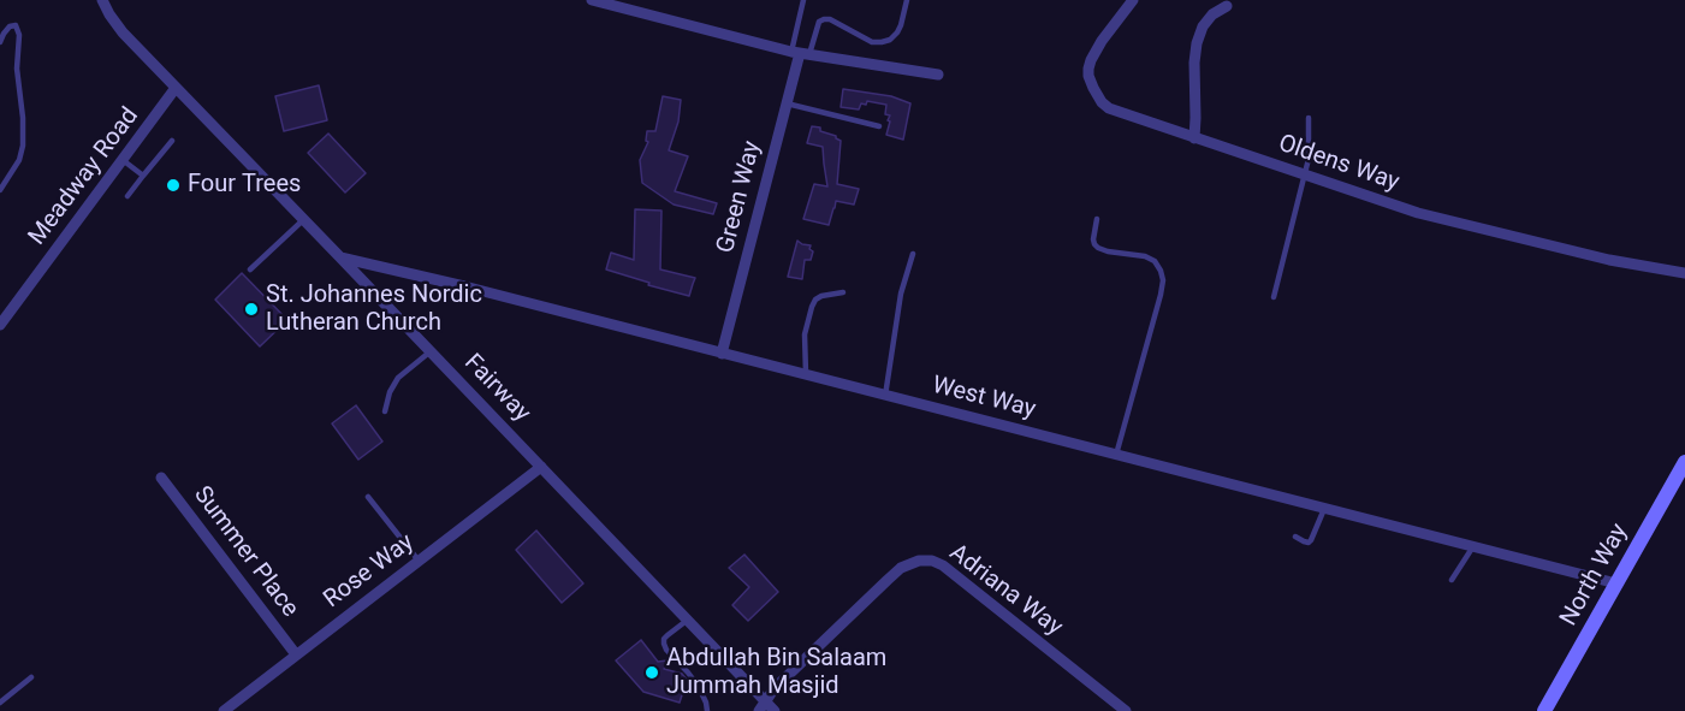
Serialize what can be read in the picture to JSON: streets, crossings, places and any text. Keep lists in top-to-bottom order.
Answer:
{
  "streets": {
    "street": [
      "Oldens Way",
      "Meadway Road",
      "Green Way",
      "Fairway",
      "West Way",
      "Summer Place",
      "Rose Way",
      "North Way",
      "Adriana Way"
    ]
  },
  "crossings": [
    ["Meadway Road", "Fairway"],
    ["Green Way", "West Way"],
    ["Fairway", "West Way"],
    ["Fairway", "Rose Way"],
    ["Fairway", "Adriana Way"],
    ["West Way", "North Way"],
    ["Summer Place", "Rose Way"]
  ],
  "places": ["Four Trees", "St. Johannes Nordic Lutheran Church", "Abdullah Bin Salaam Jummah Masjid"]
}
